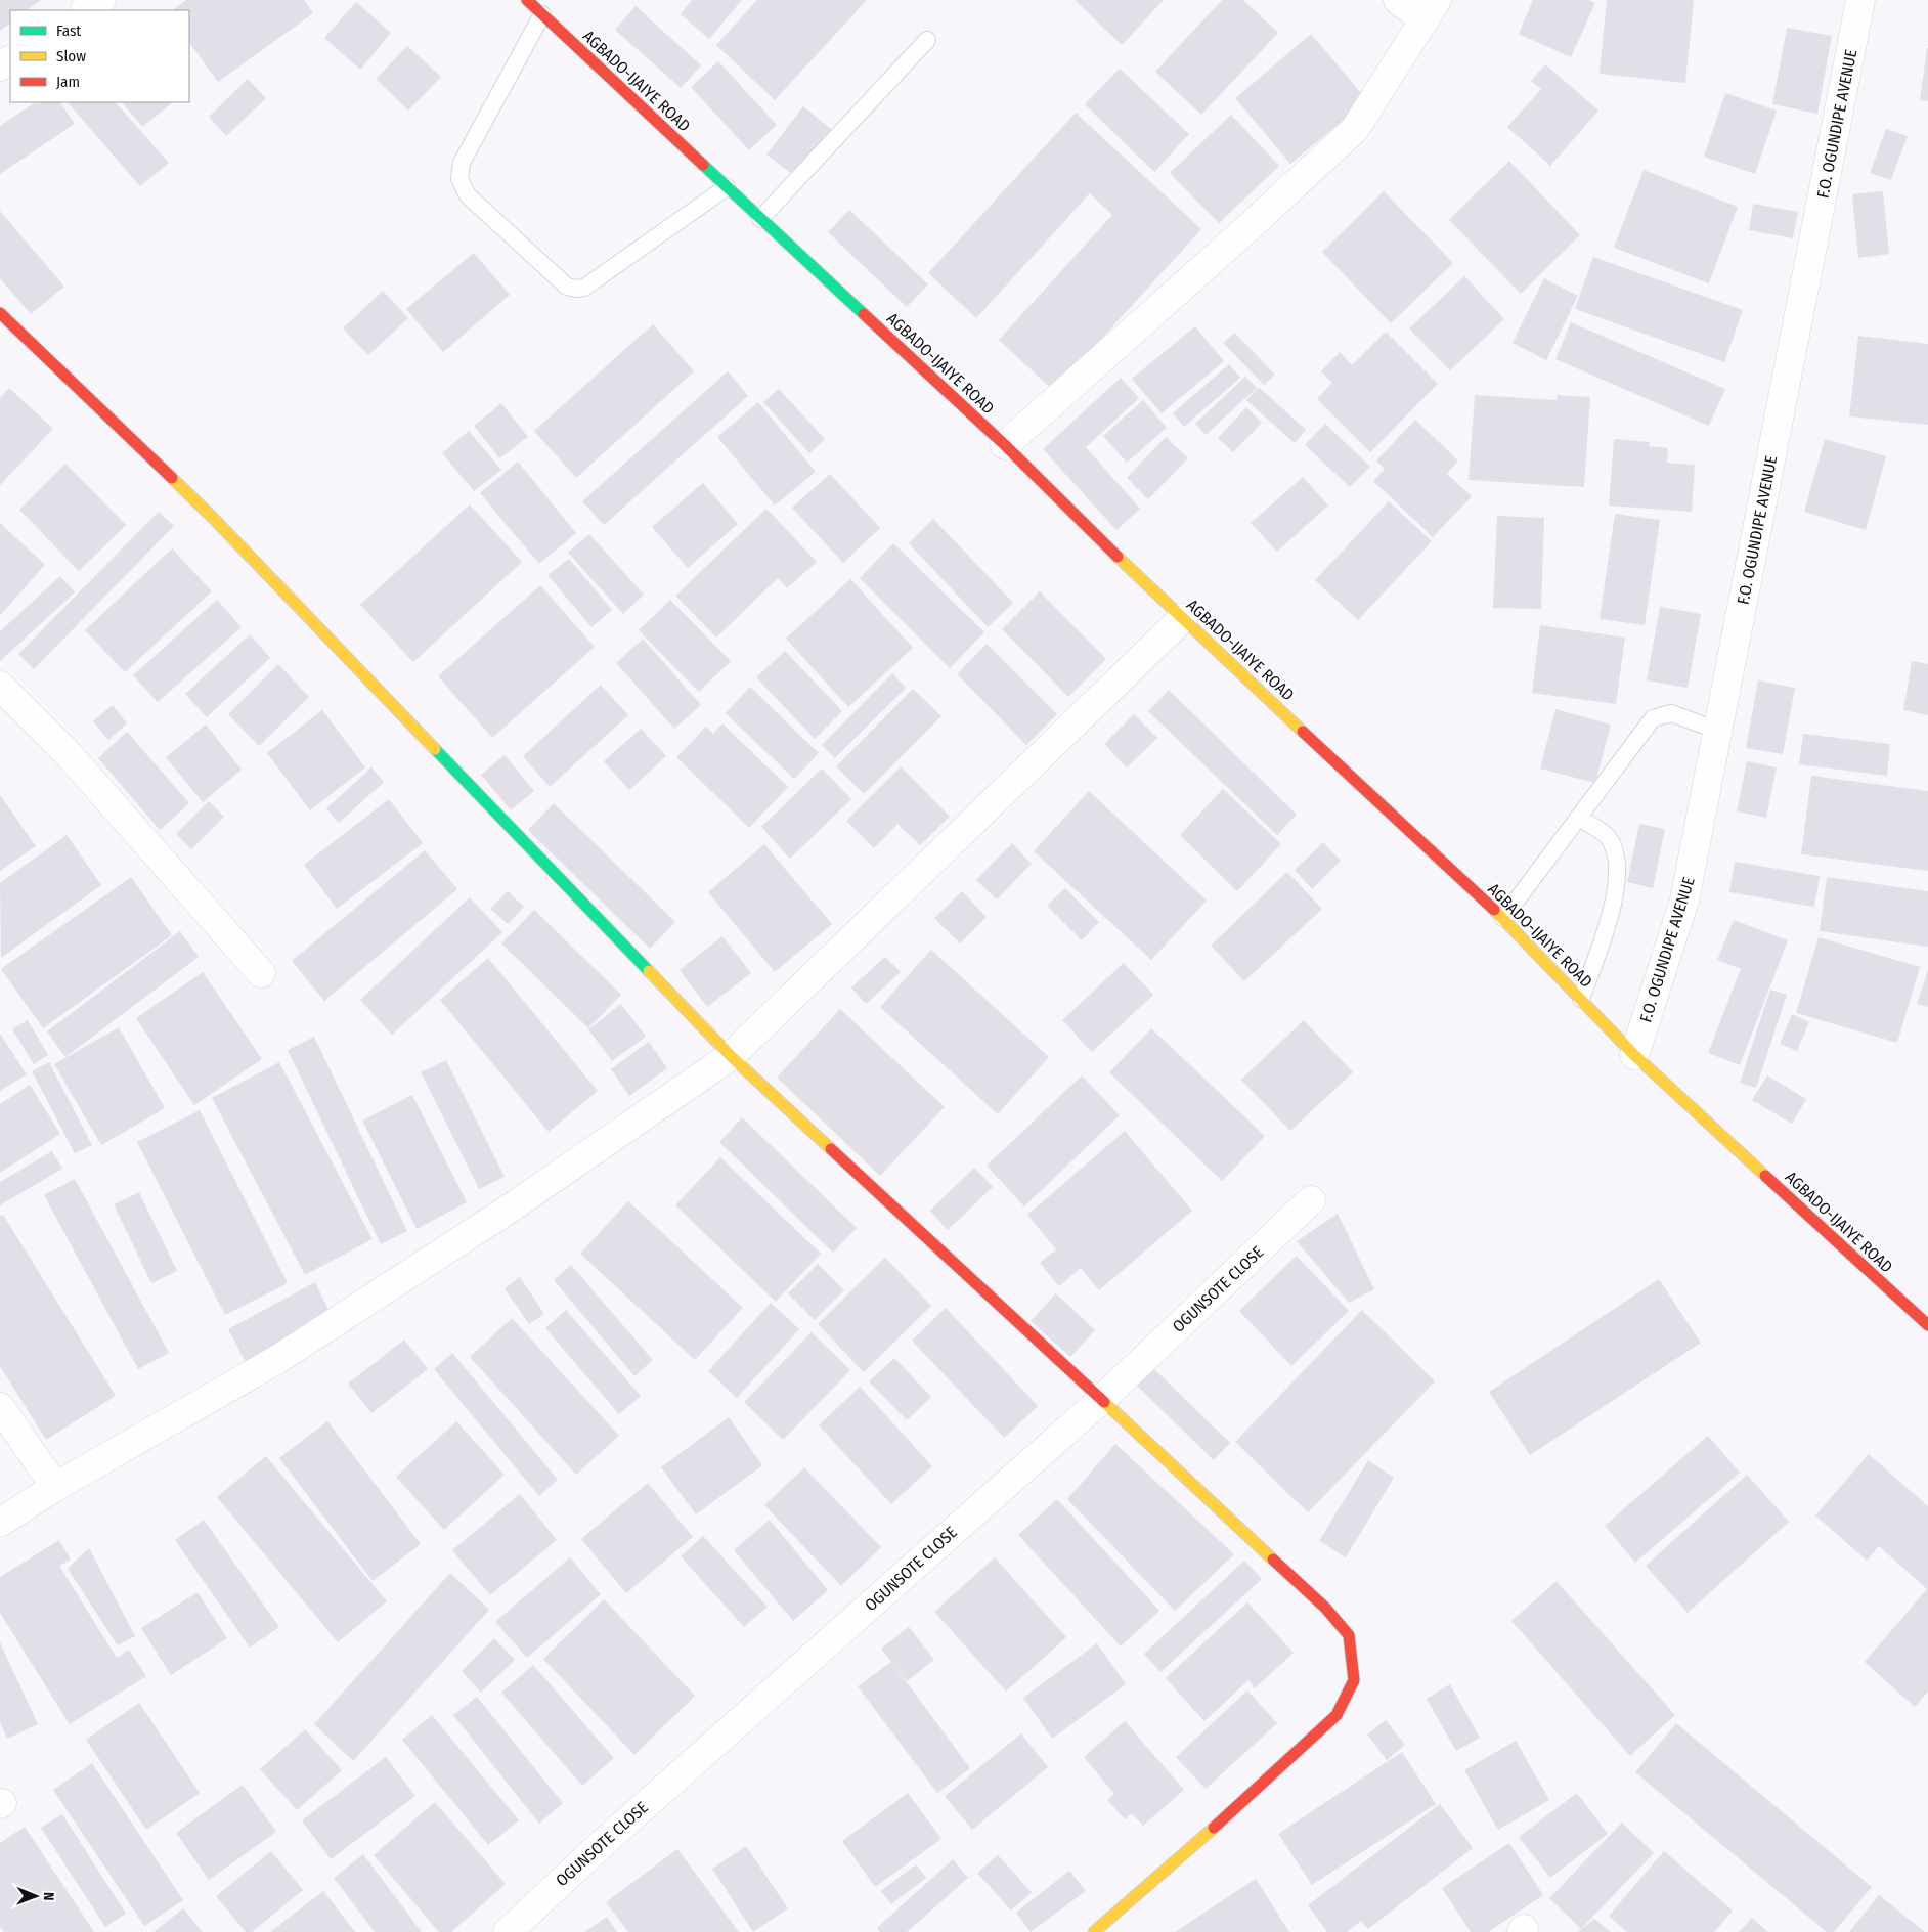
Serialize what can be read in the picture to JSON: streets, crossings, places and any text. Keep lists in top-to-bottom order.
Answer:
{
  "streets": {
    "street": ["AGBADO-IJAIYE ROAD", "F.O. OGUNDIPE AVENUE", "OGUNSOTE CLOSE"]
  },
  "crossings": [
    ["AGBADO-IJAIYE ROAD", "F.O. OGUNDIPE AVENUE"]
  ],
  "legend": ["Fast", "Slow", "Jam"],
  "north": "right"
}
